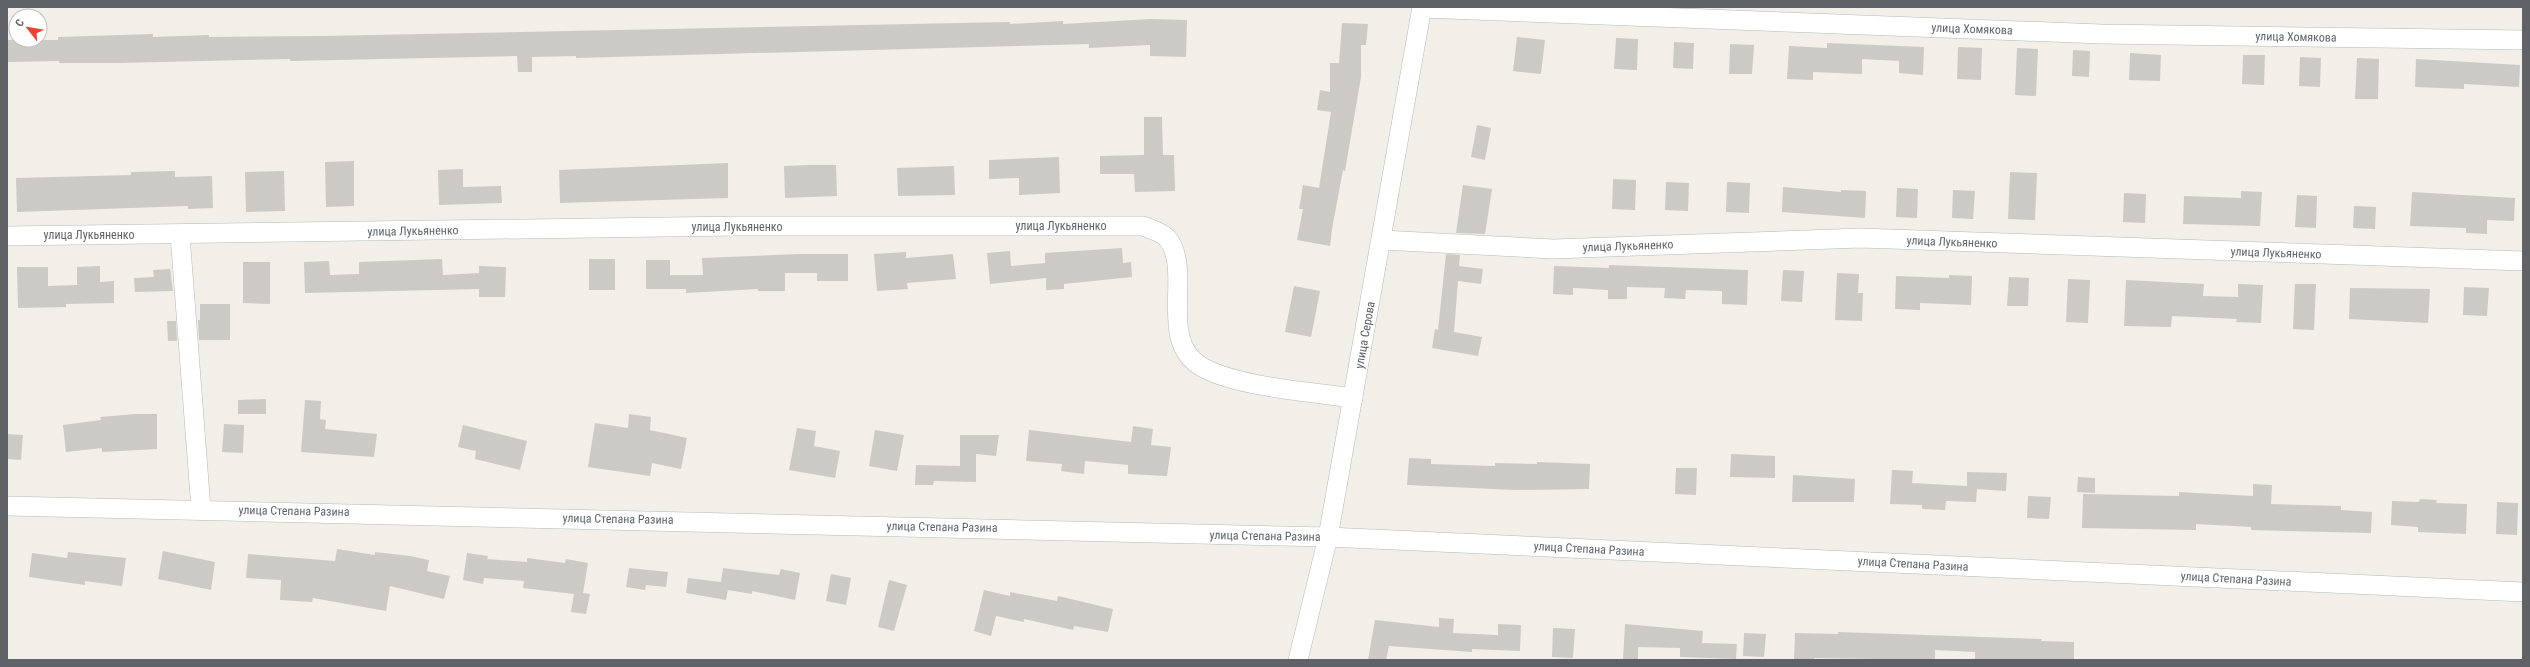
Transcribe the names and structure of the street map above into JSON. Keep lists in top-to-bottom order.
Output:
{
  "streets": {
    "street": [
      "улица Хомякова",
      "улица Лукьяненко",
      "улица Серова",
      "улица Степана Разина"
    ]
  },
  "crossings": [
    ["улица Хомякова", "улица Серова"],
    ["улица Лукьяненко", "улица Серова"],
    ["улица Серова", "улица Степана Разина"]
  ],
  "north": "top left"
}
